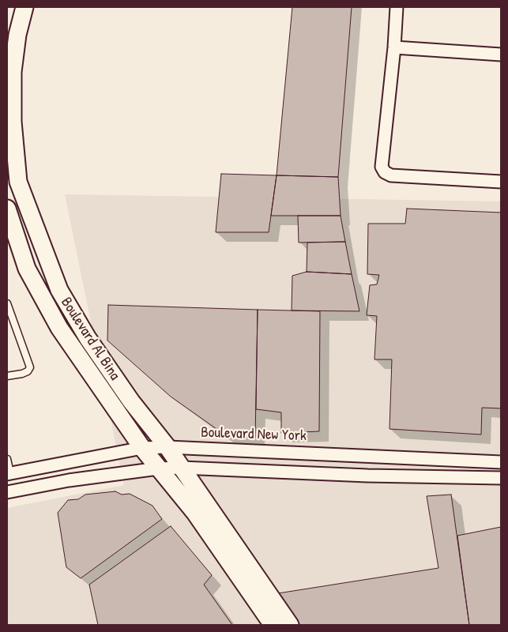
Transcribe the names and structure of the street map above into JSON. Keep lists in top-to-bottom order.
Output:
{
  "streets": {
    "main road": ["Boulevard Al Bina"],
    "street": ["Boulevard New York"]
  },
  "crossings": [
    ["Boulevard Al Bina", "Boulevard New York"]
  ]
}
